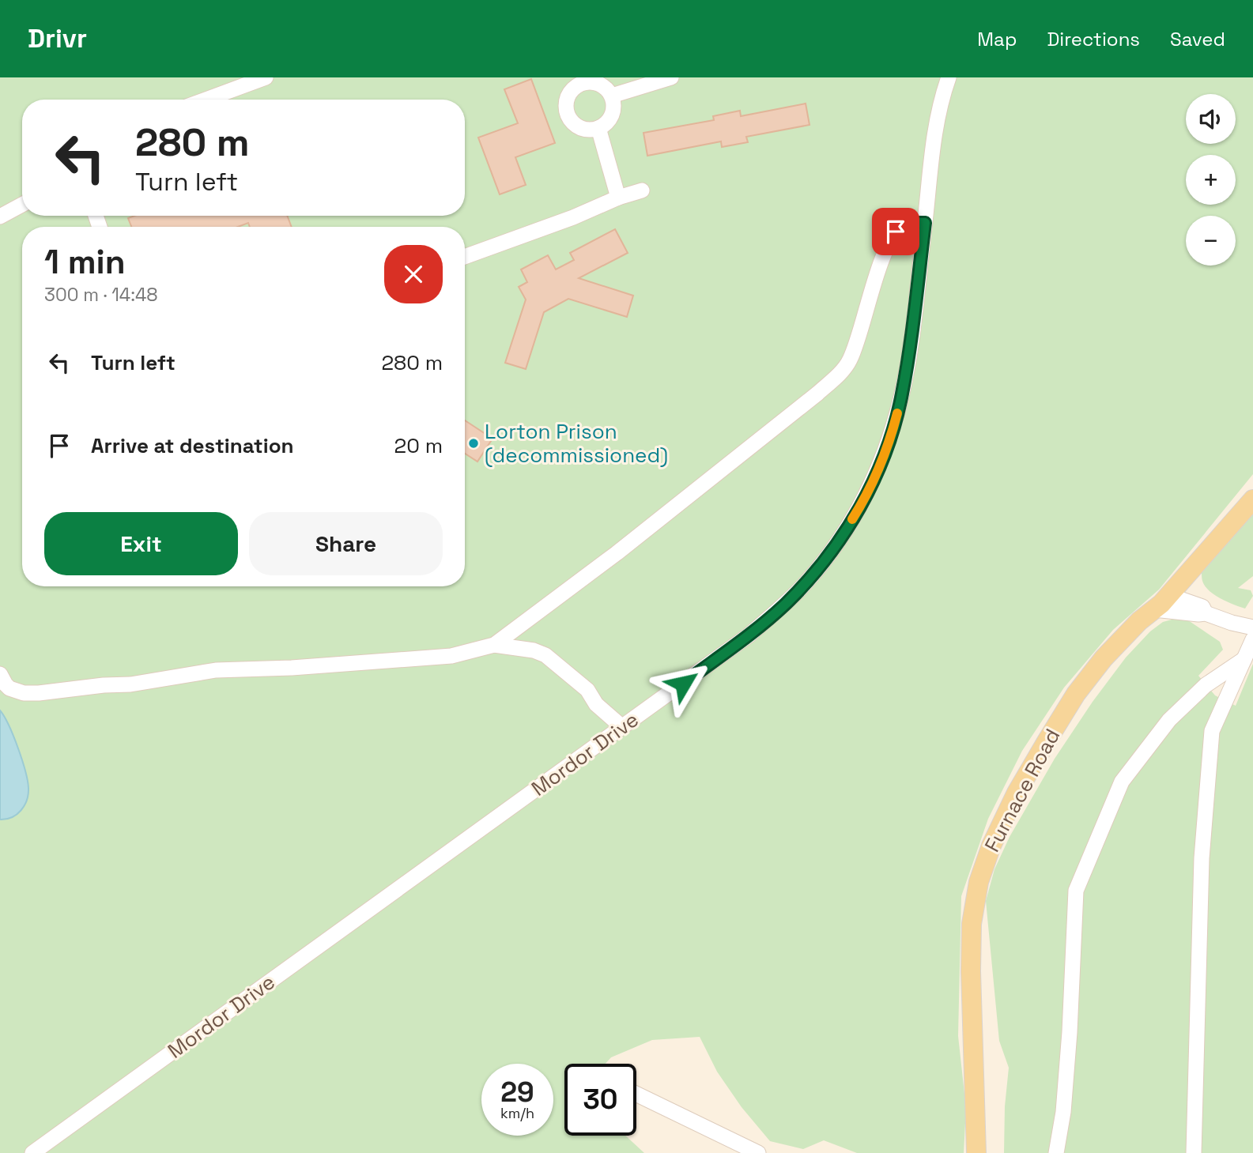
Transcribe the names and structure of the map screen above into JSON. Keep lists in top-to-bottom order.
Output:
{
  "streets": {
    "main road": ["Furnace Road"],
    "street": ["Mordor Drive"]
  },
  "places": ["Lorton Prison (decommissioned)"],
  "page": {
    "header": "Drivr",
    "nav": ["Map", "Directions", "Saved"],
    "map_buttons": ["+", "−"],
    "turn": ["280 m", "Turn left"],
    "heading": ["1 min", "300 m · 14:48"],
    "list": [
      {
        "name": "Turn left",
        "value": "280 m"
      },
      {
        "name": "Arrive at destination",
        "value": "20 m"
      }
    ],
    "buttons": ["Exit", "Share"],
    "speed": "29 km/h",
    "limit": "30"
  }
}
